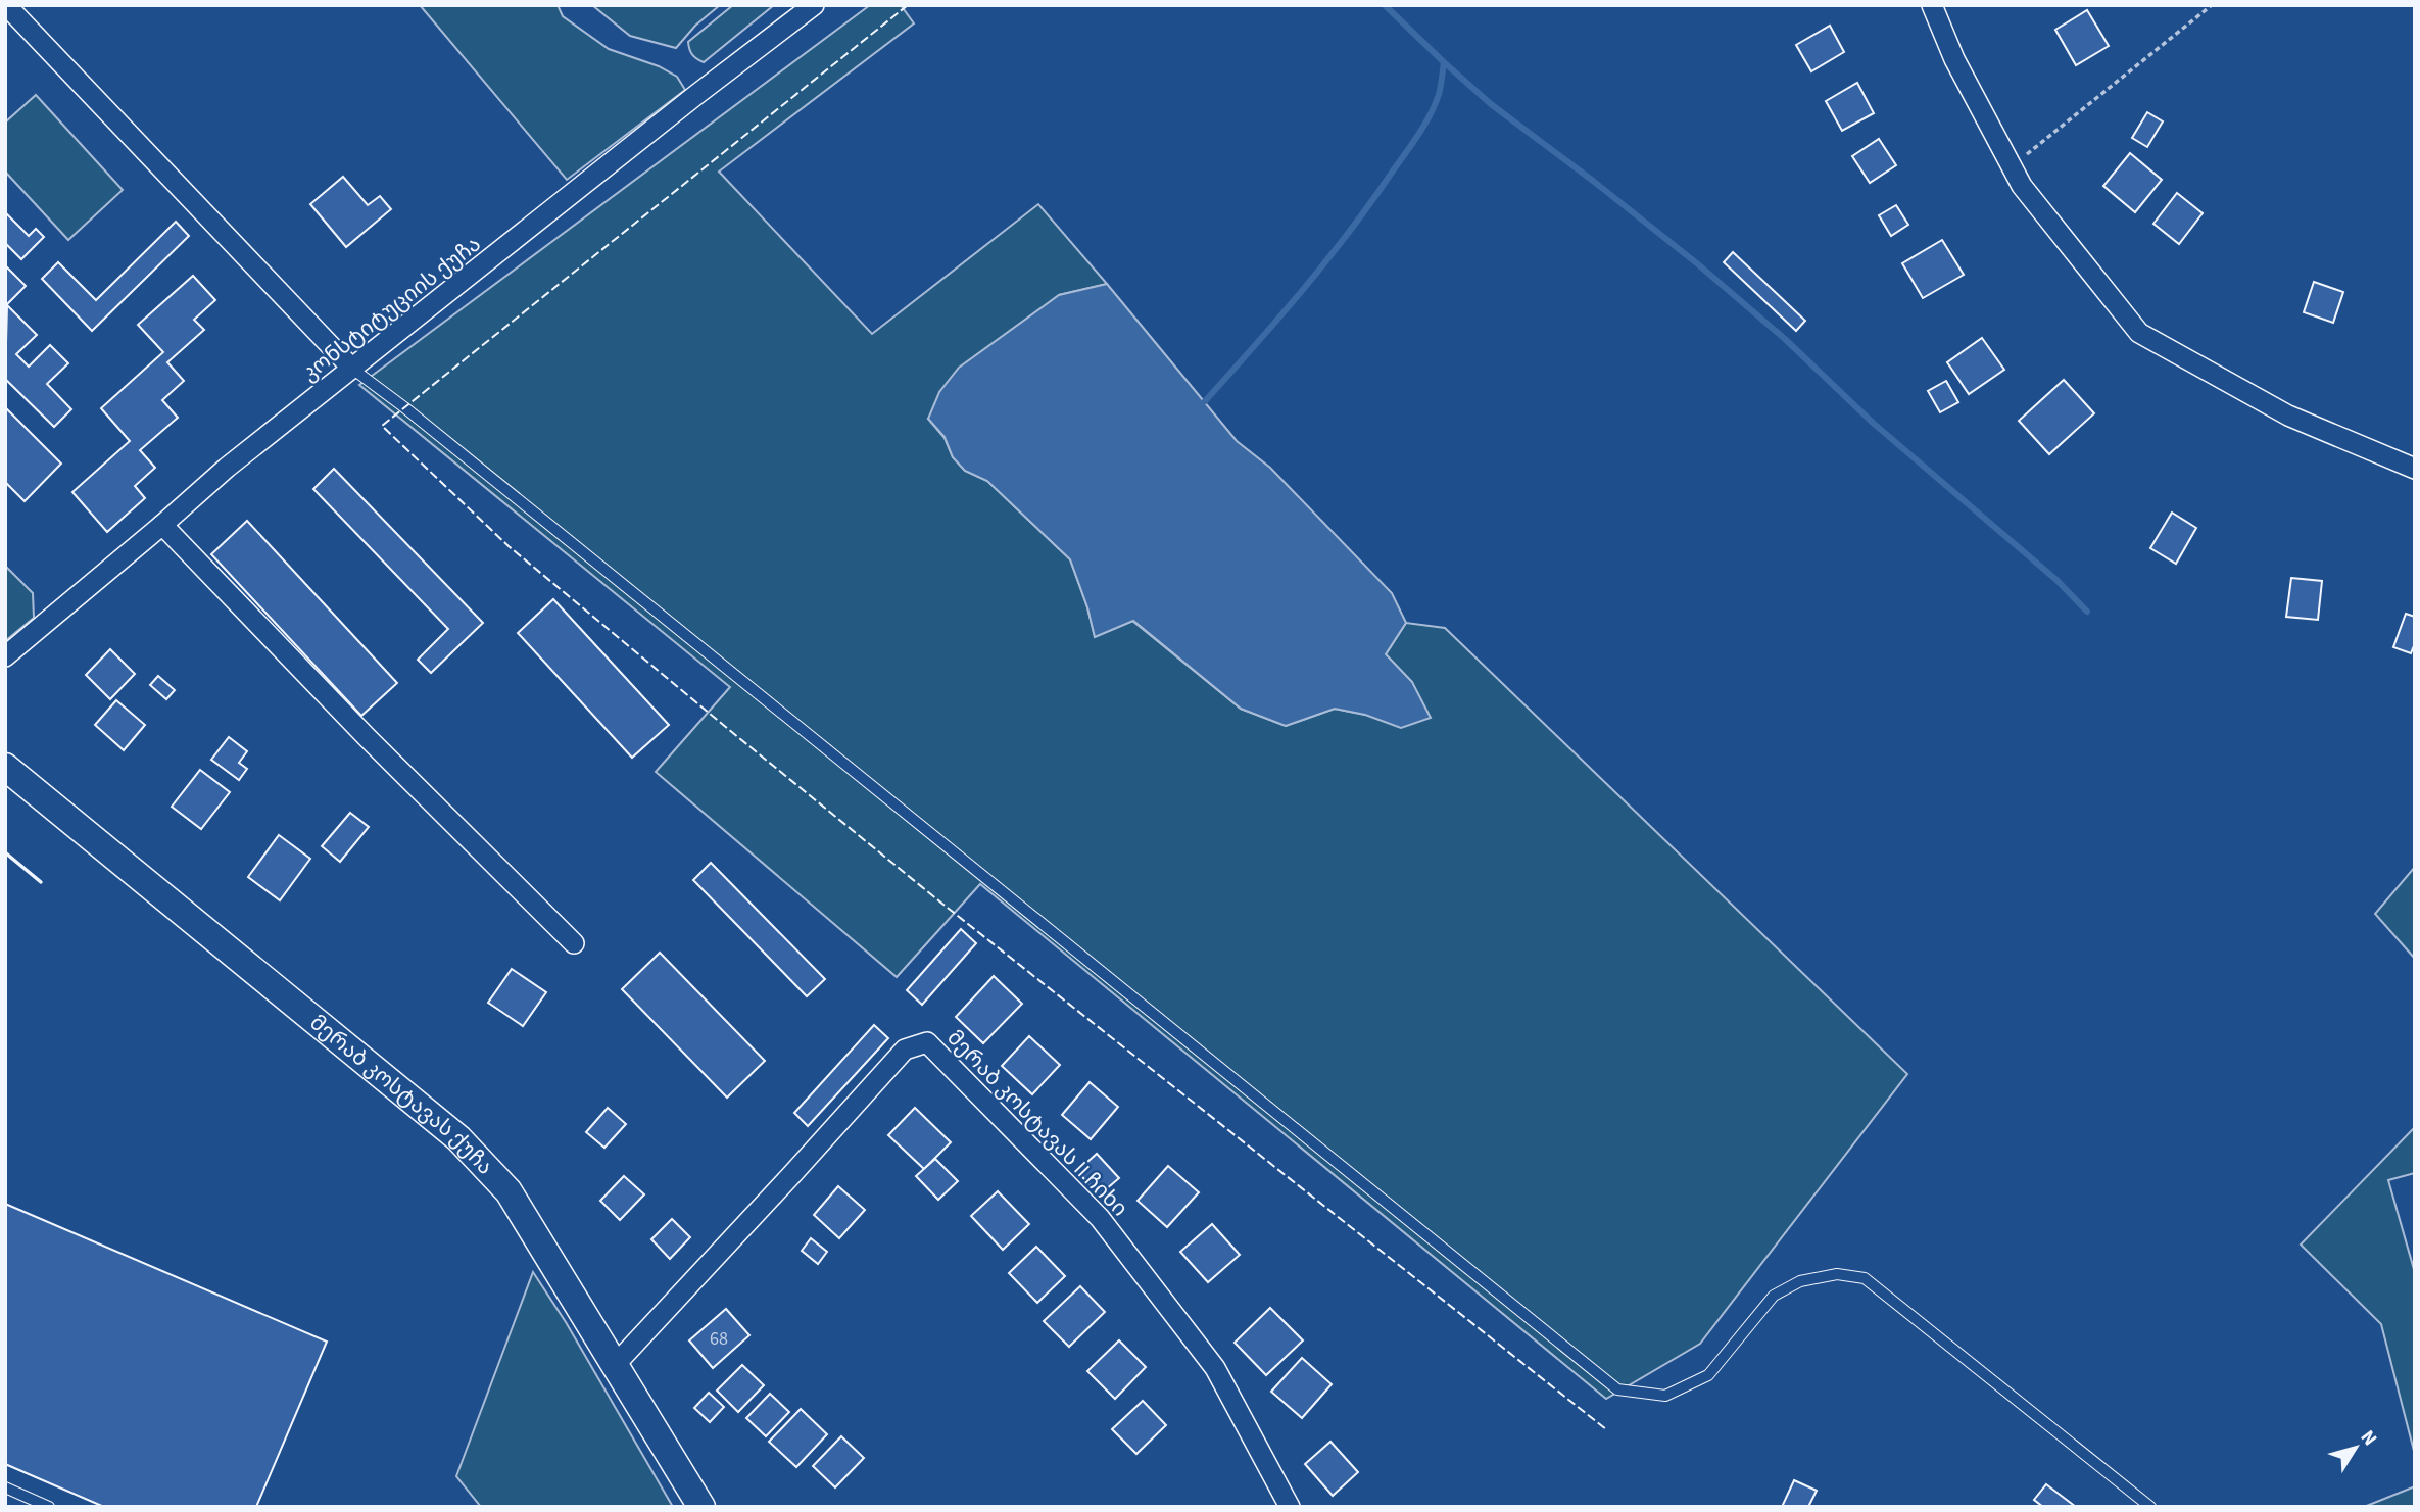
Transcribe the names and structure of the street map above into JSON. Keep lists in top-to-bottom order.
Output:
{
  "streets": {
    "main road": ["მერაბ კოსტავას ქუჩა"],
    "street": ["კონსტიტუციის ქუჩა", "მერაბ კოსტავას II ჩიხი"]
  },
  "crossings": [
    ["მერაბ კოსტავას ქუჩა", "მერაბ კოსტავას II ჩიხი"]
  ],
  "house_numbers": ["68"],
  "north": "top right"
}
